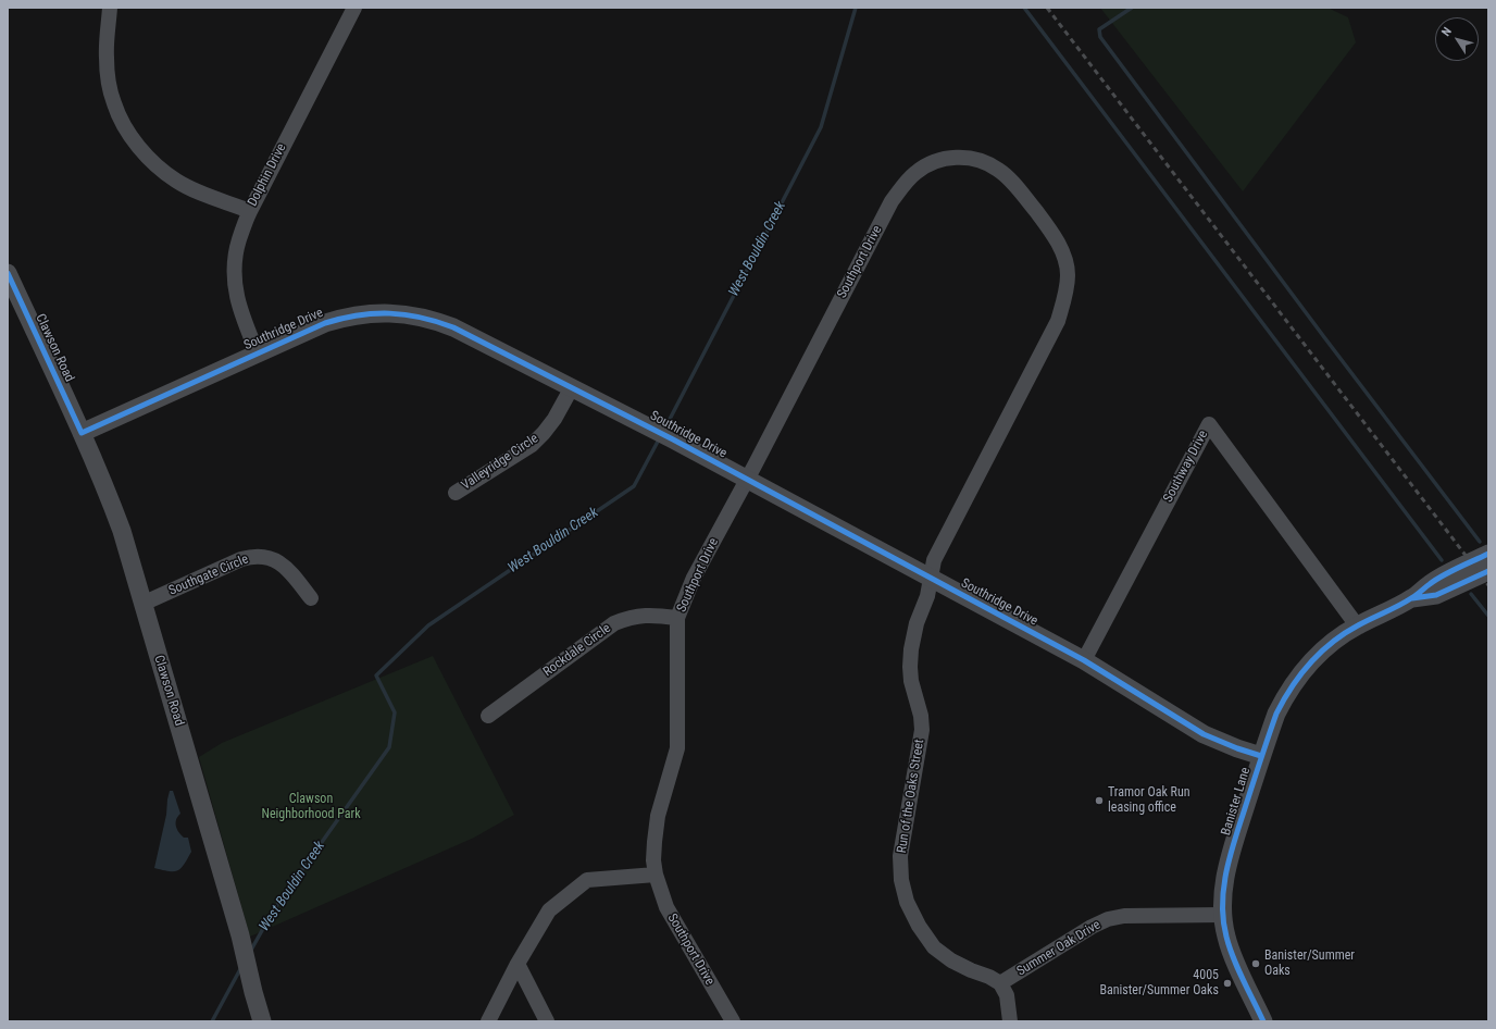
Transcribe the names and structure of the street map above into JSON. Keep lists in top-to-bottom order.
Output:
{
  "streets": {
    "street": [
      "Dolphin Drive",
      "Southport Drive",
      "Southridge Drive",
      "Clawson Road",
      "Valleyridge Circle",
      "Southway Drive",
      "Southgate Circle",
      "Rockdale Circle",
      "Run of the Oaks Street",
      "Banister Lane",
      "Summer Oak Drive"
    ]
  },
  "crossings": [
    ["Dolphin Drive", "Southridge Drive"],
    ["Southport Drive", "Southridge Drive"],
    ["Southport Drive", "Rockdale Circle"],
    ["Southport Drive", "Run of the Oaks Street"],
    ["Southridge Drive", "Clawson Road"],
    ["Southridge Drive", "Valleyridge Circle"],
    ["Southridge Drive", "Southway Drive"],
    ["Southridge Drive", "Run of the Oaks Street"],
    ["Southridge Drive", "Banister Lane"],
    ["Clawson Road", "Southgate Circle"],
    ["Southway Drive", "Banister Lane"],
    ["Run of the Oaks Street", "Summer Oak Drive"],
    ["Banister Lane", "Summer Oak Drive"]
  ],
  "water": ["West Bouldin Creek"],
  "parks": ["Clawson Neighborhood Park"],
  "places": ["Tramor Oak Run leasing office", "Banister/Summer Oaks", "4005 Banister/Summer Oaks"],
  "north": "top left"
}
